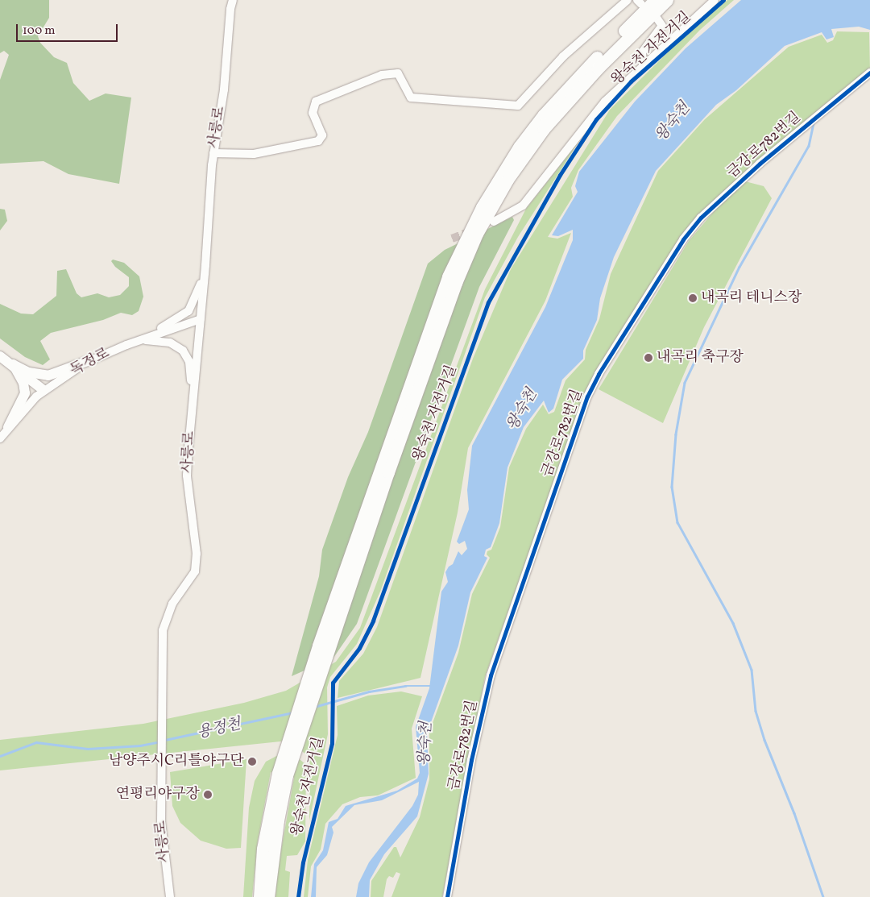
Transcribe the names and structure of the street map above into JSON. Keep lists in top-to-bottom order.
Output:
{
  "streets": {
    "street": ["사릉로", "금강로782번길", "독정로"],
    "cycle path": ["왕숙천 자전거길"]
  },
  "crossings": [
    ["사릉로", "독정로"]
  ],
  "water": ["왕숙천", "용정천"],
  "places": [
    "내곡리 테니스장",
    "내곡리 축구장",
    "남양주시C리틀야구단",
    "연평리야구장"
  ],
  "scale_bar": "100 m"
}
